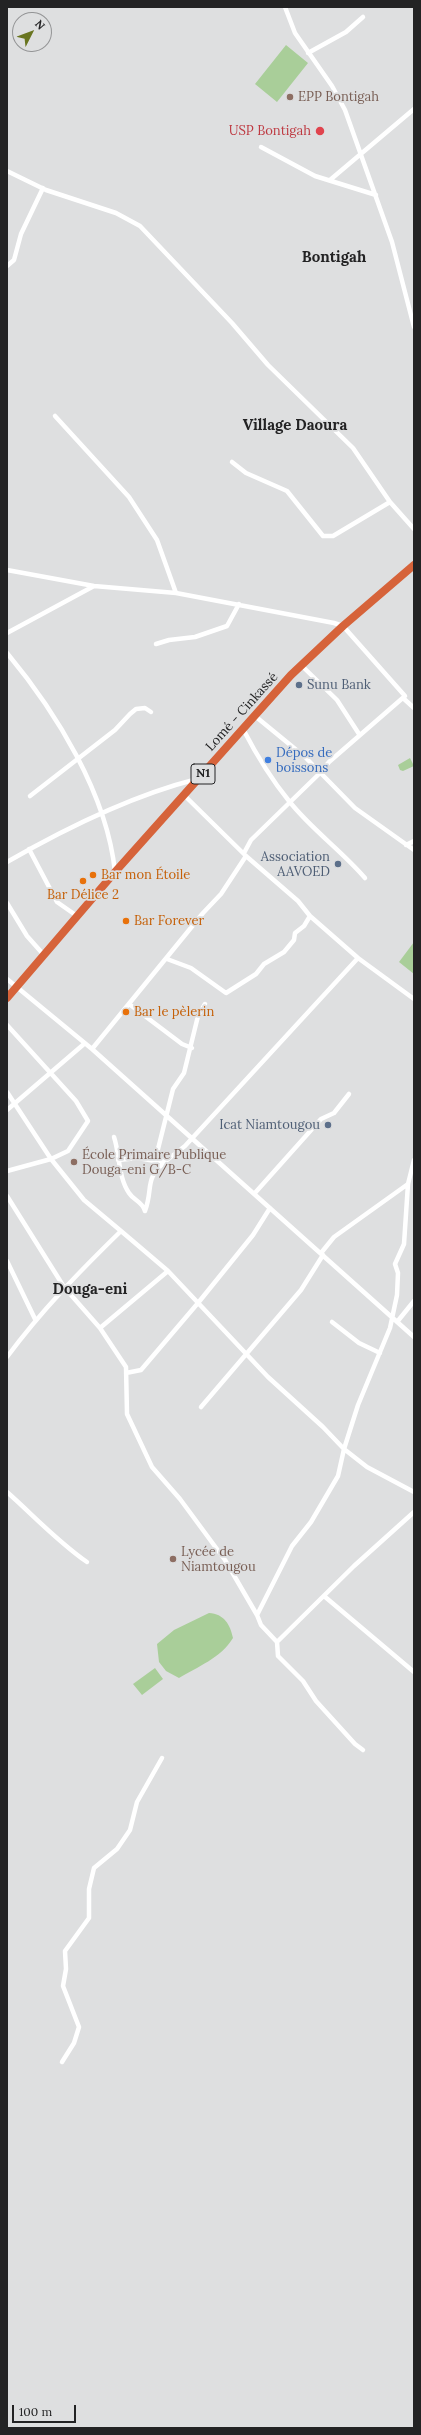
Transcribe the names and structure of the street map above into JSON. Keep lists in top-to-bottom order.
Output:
{
  "streets": {
    "highway": ["Lomé - Cinkassé", "N1"]
  },
  "districts": ["Bontigah", "Village Daoura", "Douga-eni"],
  "places": [
    "EPP Bontigah",
    "USP Bontigah",
    "Sunu Bank",
    "Dépos de boissons",
    "Association AAVOED",
    "Bar mon Étoile",
    "Bar Délice 2",
    "Bar Forever",
    "Bar le pèlerin",
    "Icat Niamtougou",
    "École Primaire Publique Douga-eni G/B-C",
    "Lycée de Niamtougou"
  ],
  "scale_bar": "100 m",
  "north": "top right"
}
